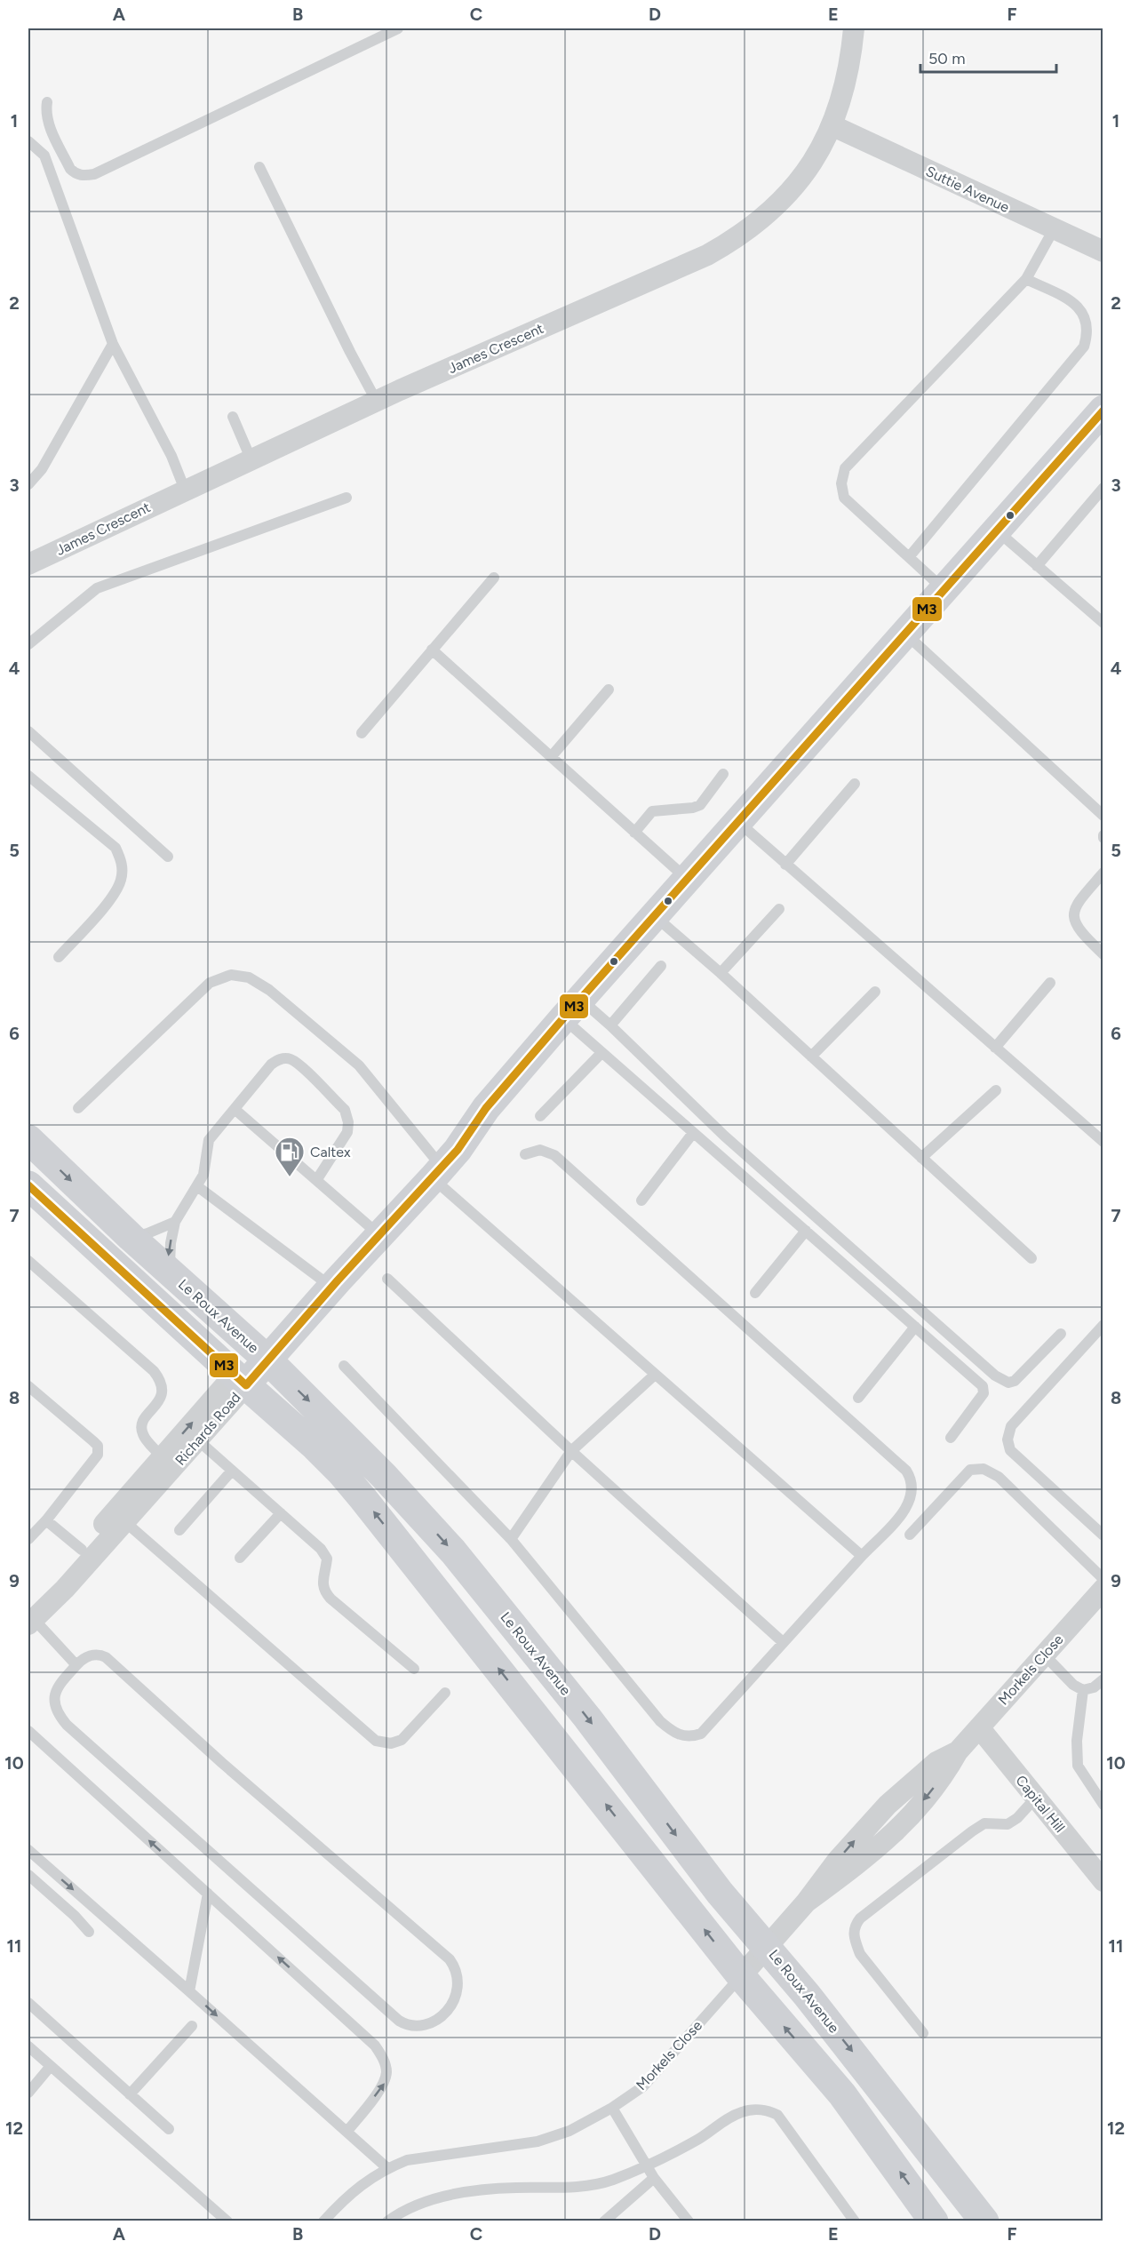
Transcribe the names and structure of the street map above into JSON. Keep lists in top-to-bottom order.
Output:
{
  "streets": {
    "main road": ["Le Roux Avenue", "Richards Road"],
    "street": [
      "Suttie Avenue",
      "James Crescent",
      "Morkels Close",
      "Capital Hill"
    ]
  },
  "crossings": [
    ["Suttie Avenue", "James Crescent"],
    ["Le Roux Avenue", "Richards Road"],
    ["Le Roux Avenue", "Morkels Close"],
    ["Morkels Close", "Capital Hill"]
  ],
  "places": {
    "fuel station": ["Caltex"]
  },
  "lines": ["transit line M3"],
  "scale_bar": "50 m",
  "grid": {
    "columns": [
      "A",
      "B",
      "C",
      "D",
      "E",
      "F"
    ],
    "rows": [
      "1",
      "2",
      "3",
      "4",
      "5",
      "6",
      "7",
      "8",
      "9",
      "10",
      "11",
      "12"
    ]
  }
}
